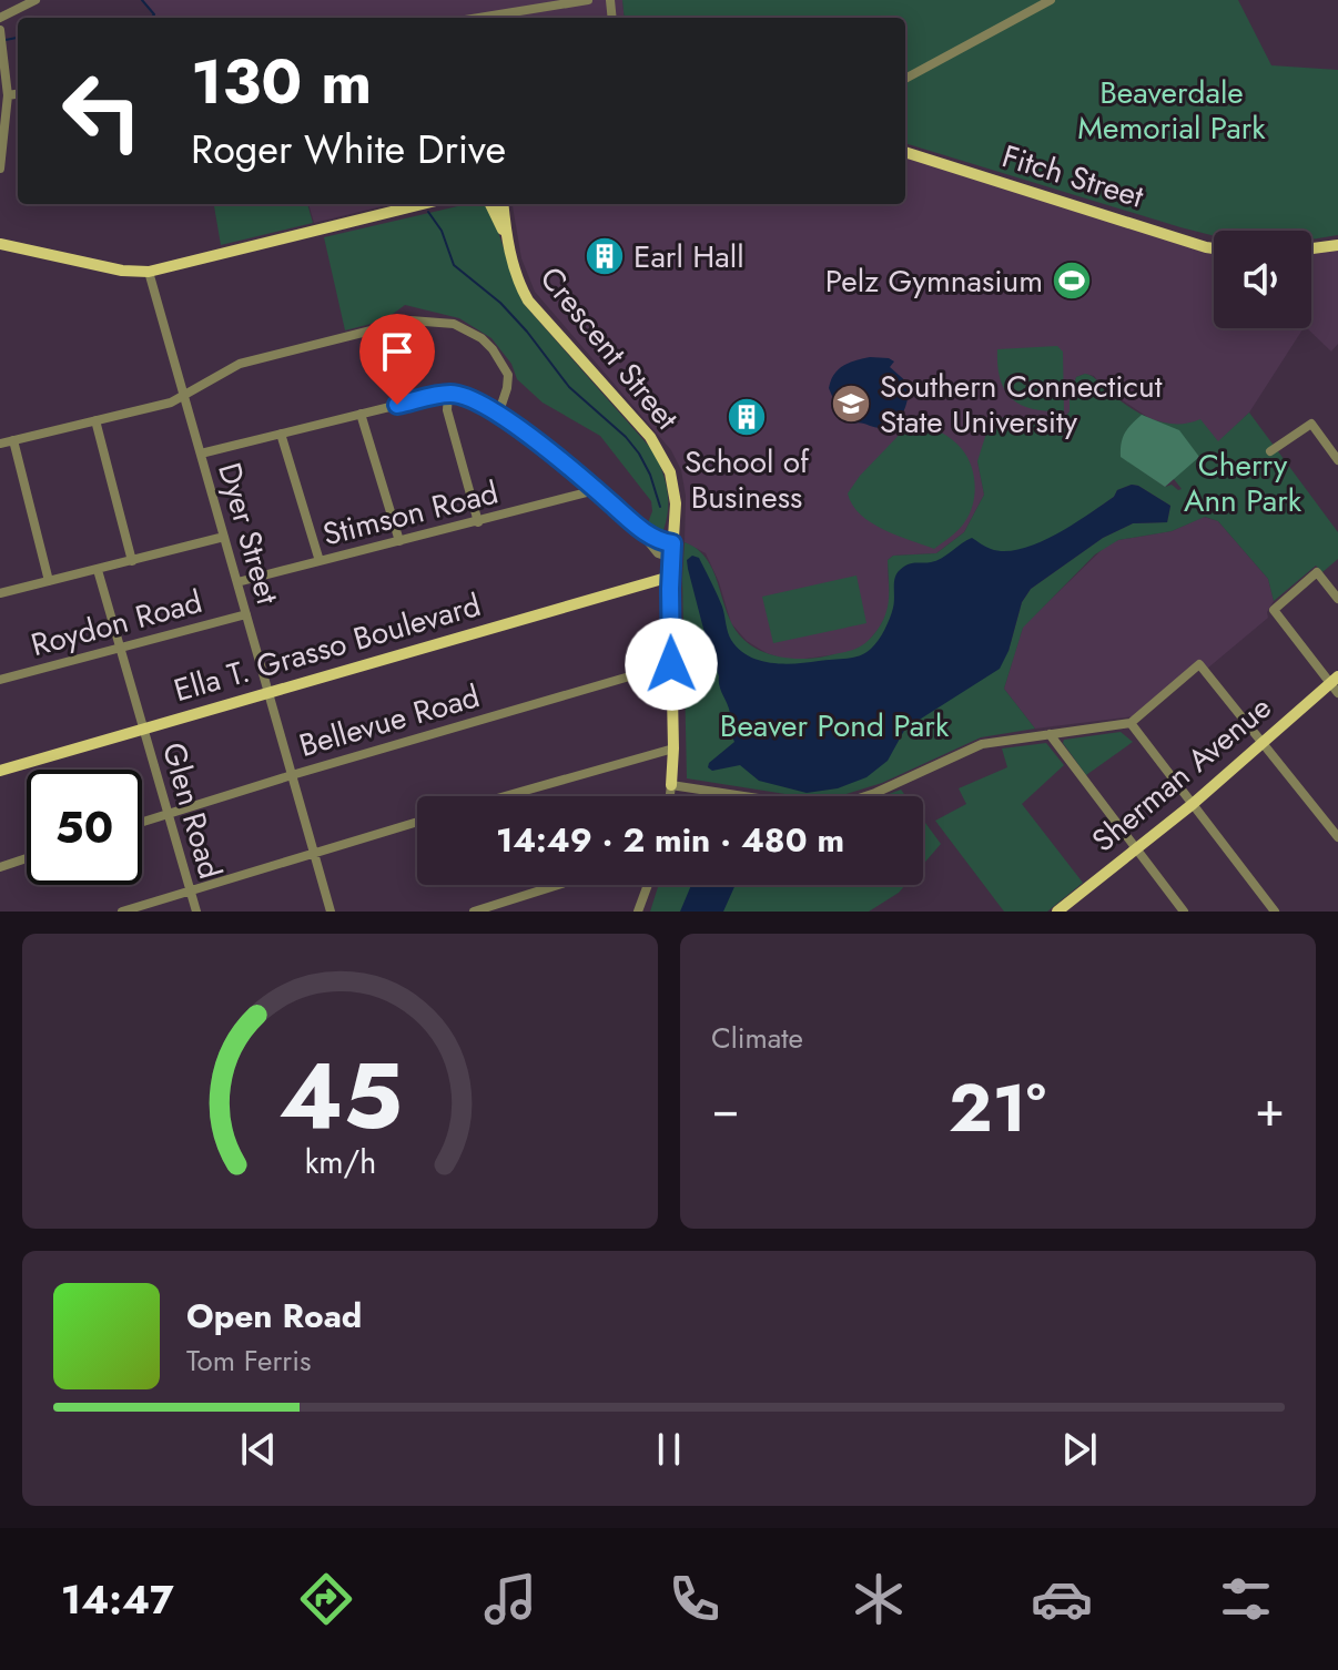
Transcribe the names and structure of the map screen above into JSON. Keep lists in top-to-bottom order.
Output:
{
  "streets": {
    "main road": [
      "Fitch Street",
      "Crescent Street",
      "Ella T. Grasso Boulevard",
      "Sherman Avenue"
    ],
    "street": [
      "Stimson Road",
      "Dyer Street",
      "Roydon Road",
      "Bellevue Road",
      "Glen Road"
    ]
  },
  "crossings": [
    ["Crescent Street", "Ella T. Grasso Boulevard"],
    ["Crescent Street", "Bellevue Road"],
    ["Stimson Road", "Dyer Street"],
    ["Dyer Street", "Roydon Road"],
    ["Dyer Street", "Ella T. Grasso Boulevard"],
    ["Dyer Street", "Bellevue Road"],
    ["Roydon Road", "Glen Road"],
    ["Ella T. Grasso Boulevard", "Glen Road"],
    ["Bellevue Road", "Glen Road"]
  ],
  "parks": ["Beaverdale Memorial Park", "Cherry Ann Park", "Beaver Pond Park"],
  "places": {
    "building": ["Earl Hall", "School of Business"],
    "sports": ["Pelz Gymnasium"],
    "school or university": ["Southern Connecticut State University"]
  },
  "page": {
    "turn": ["130 m", "Roger White Drive"],
    "limit": "50",
    "trip": "14:49 · 2 min · 480 m",
    "tile": "Climate",
    "heat": ["−", "21°", "+"],
    "song": ["Open Road", "Tom Ferris"],
    "tabs": "14:47",
    "gauge": ["45", "km/h"]
  }
}
